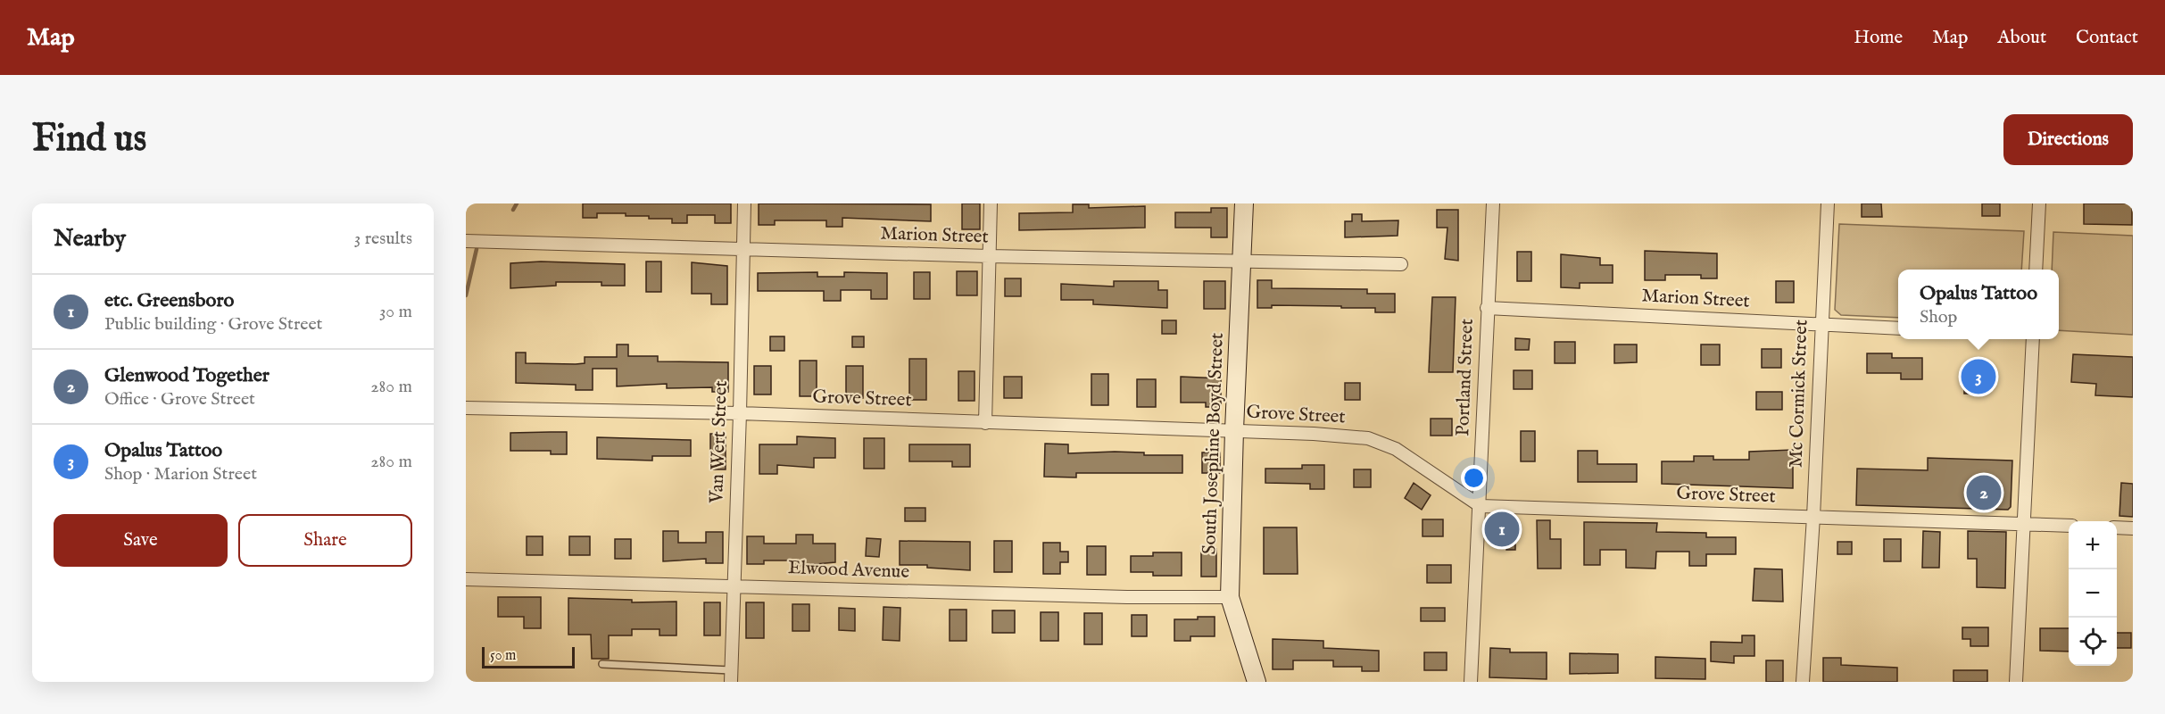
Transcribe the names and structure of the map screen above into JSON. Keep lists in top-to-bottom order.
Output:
{
  "streets": {
    "main road": ["South Josephine Boyd Street"],
    "street": [
      "Marion Street",
      "Portland Street",
      "Mc Cormick Street",
      "Grove Street",
      "Van Wert Street",
      "Elwood Avenue"
    ]
  },
  "crossings": [
    ["Marion Street", "Portland Street"],
    ["Marion Street", "Mc Cormick Street"],
    ["Marion Street", "Van Wert Street"],
    ["Marion Street", "South Josephine Boyd Street"],
    ["Portland Street", "Grove Street"],
    ["Mc Cormick Street", "Grove Street"],
    ["Grove Street", "Van Wert Street"],
    ["Grove Street", "South Josephine Boyd Street"],
    ["Van Wert Street", "Elwood Avenue"],
    ["South Josephine Boyd Street", "Elwood Avenue"]
  ],
  "scale_bar": "50 m",
  "page": {
    "header": "Map",
    "nav": [
      "Home",
      "Map",
      "About",
      "Contact"
    ],
    "buttons": [
      "Directions",
      ["Save", "Share"]
    ],
    "title": "Find us",
    "heading": ["Nearby", "3 results"],
    "popup": ["Opalus Tattoo", "Shop"],
    "list": [
      {
        "mark": "1",
        "name": "etc. Greensboro",
        "note": "Public building · Grove Street",
        "value": "30 m"
      },
      {
        "mark": "2",
        "name": "Glenwood Together",
        "note": "Office · Grove Street",
        "value": "280 m"
      },
      {
        "mark": "3",
        "name": "Opalus Tattoo",
        "note": "Shop · Marion Street",
        "value": "280 m"
      }
    ],
    "pins": ["3", "2", "1"],
    "map_buttons": ["+", "−"],
    "scale": "50 m"
  }
}
